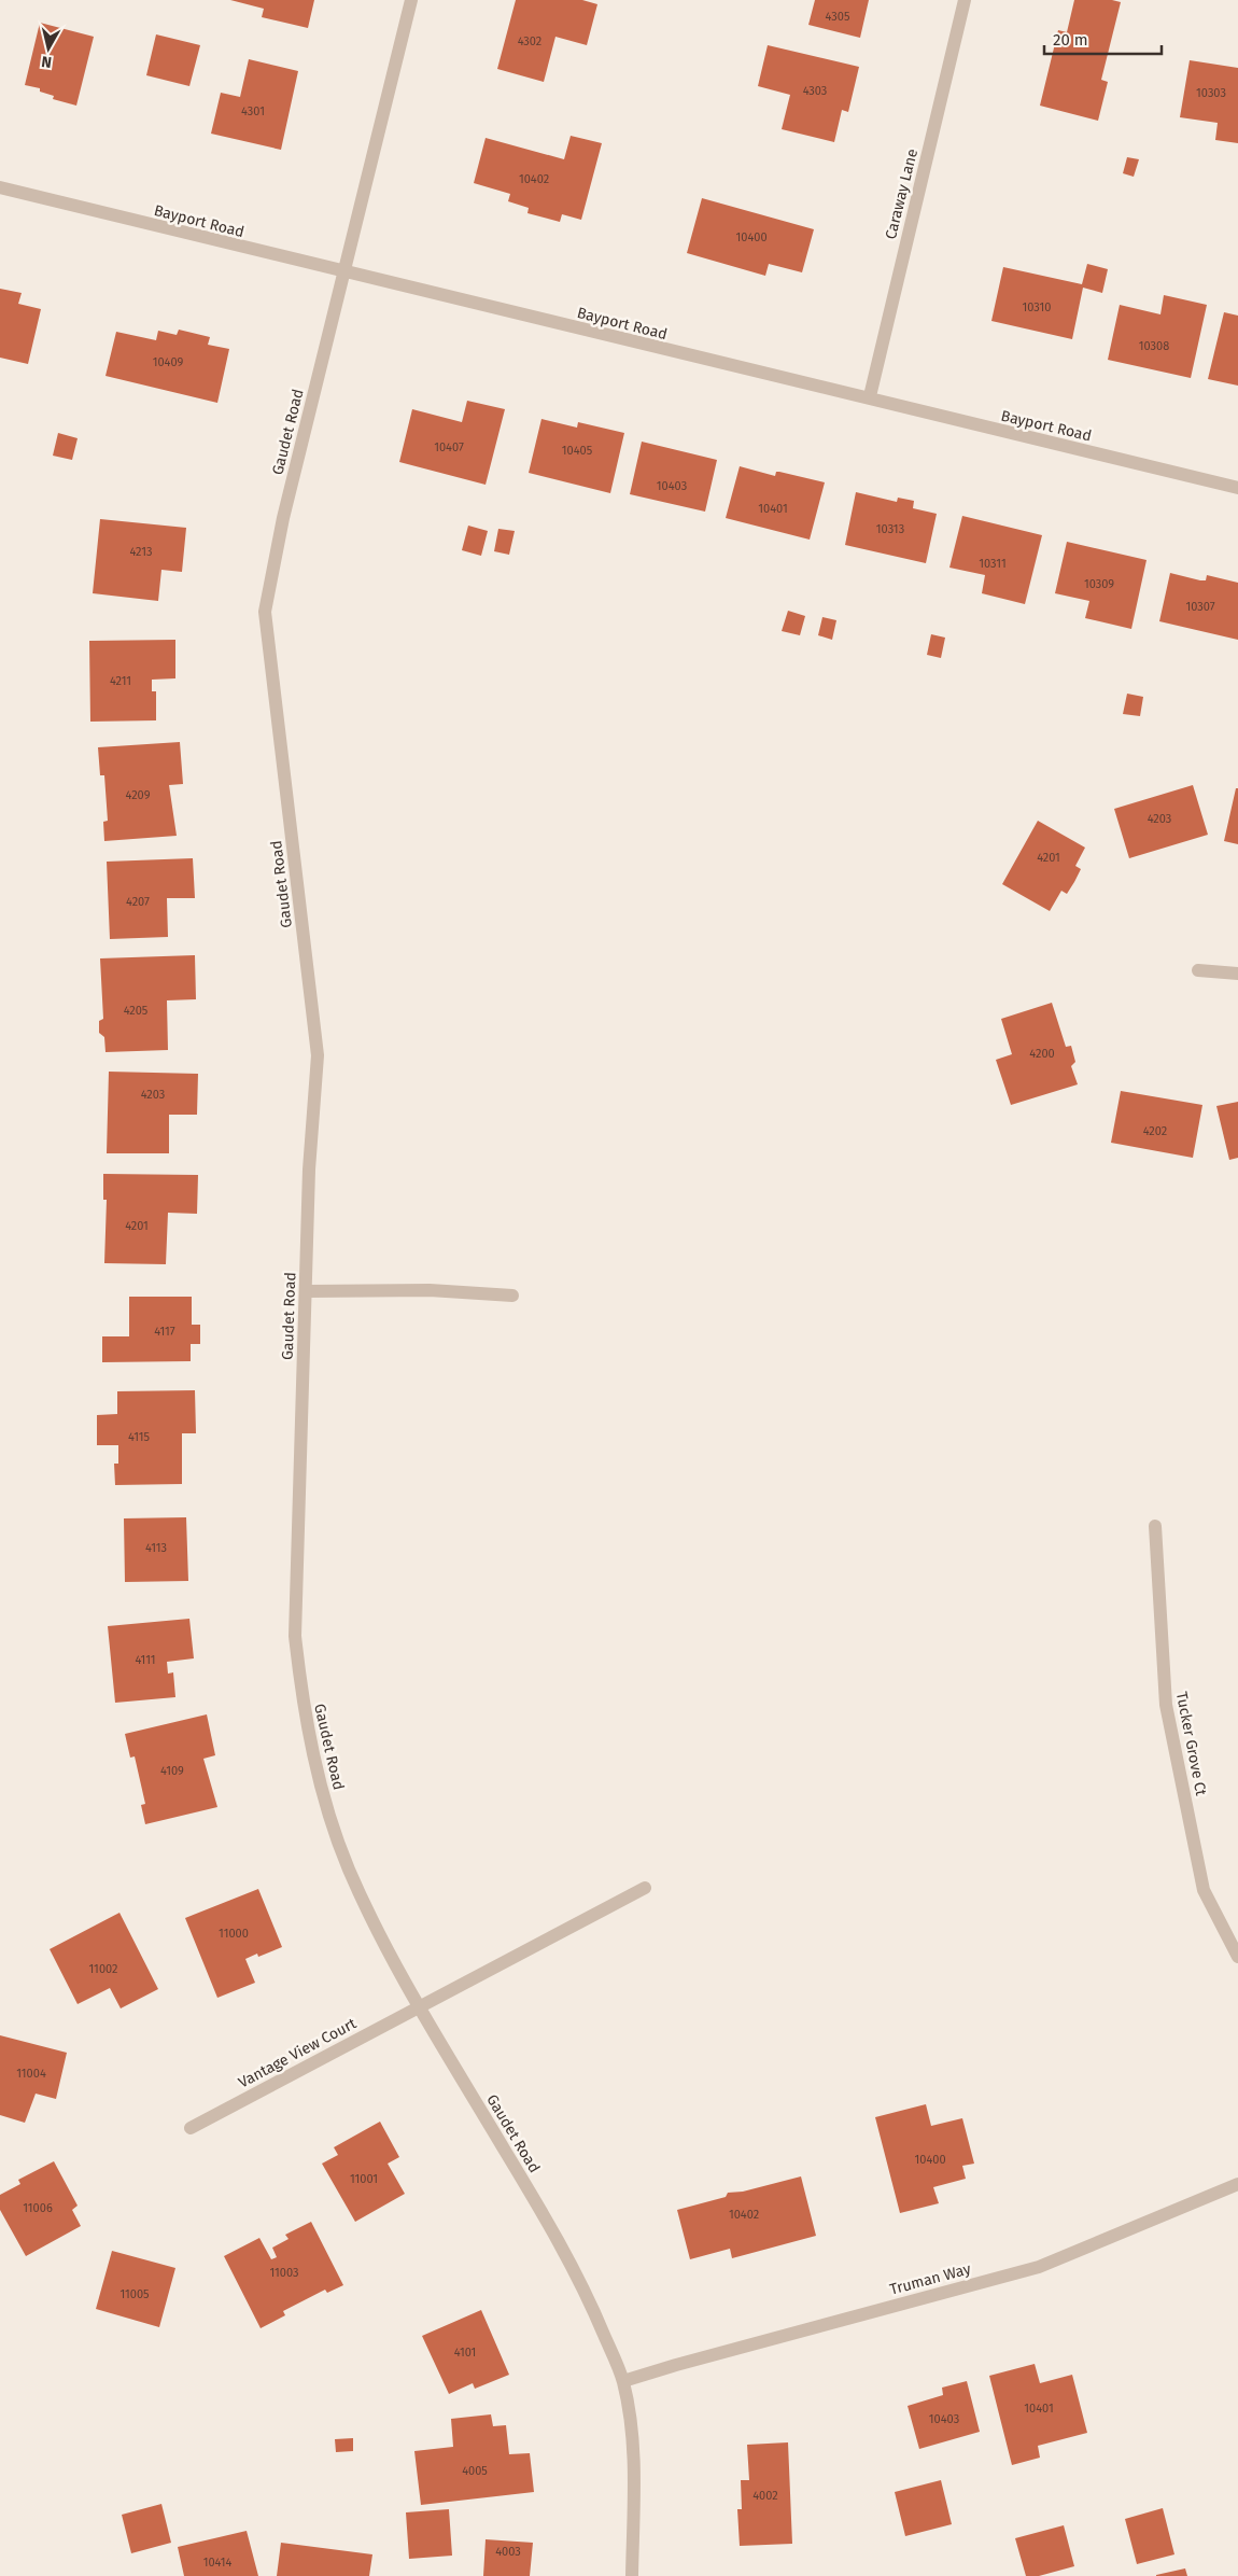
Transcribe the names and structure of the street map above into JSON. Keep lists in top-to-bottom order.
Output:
{
  "streets": {
    "street": [
      "Caraway Lane",
      "Bayport Road",
      "Gaudet Road",
      "Tucker Grove Ct",
      "Vantage View Court",
      "Truman Way"
    ]
  },
  "crossings": [
    ["Caraway Lane", "Bayport Road"],
    ["Bayport Road", "Gaudet Road"],
    ["Gaudet Road", "Vantage View Court"],
    ["Gaudet Road", "Truman Way"]
  ],
  "house_numbers": [
    "4305",
    "4302",
    "4303",
    "10303",
    "4301",
    "10402",
    "10400",
    "10310",
    "10308",
    "10409",
    "10407",
    "10405",
    "10403",
    "10401",
    "10313",
    "4213",
    "10311",
    "10309",
    "10307",
    "4211",
    "4209",
    "4203",
    "4201",
    "4207",
    "4205",
    "4200",
    "4203",
    "4202",
    "4201",
    "4117",
    "4115",
    "4113",
    "4111",
    "4109",
    "11000",
    "11002",
    "11004",
    "10400",
    "11001",
    "11006",
    "10402",
    "11003",
    "11005",
    "4101",
    "10401",
    "10403",
    "4005",
    "4002",
    "4003",
    "10414"
  ],
  "scale_bar": "20 m",
  "north": "bottom"
}
